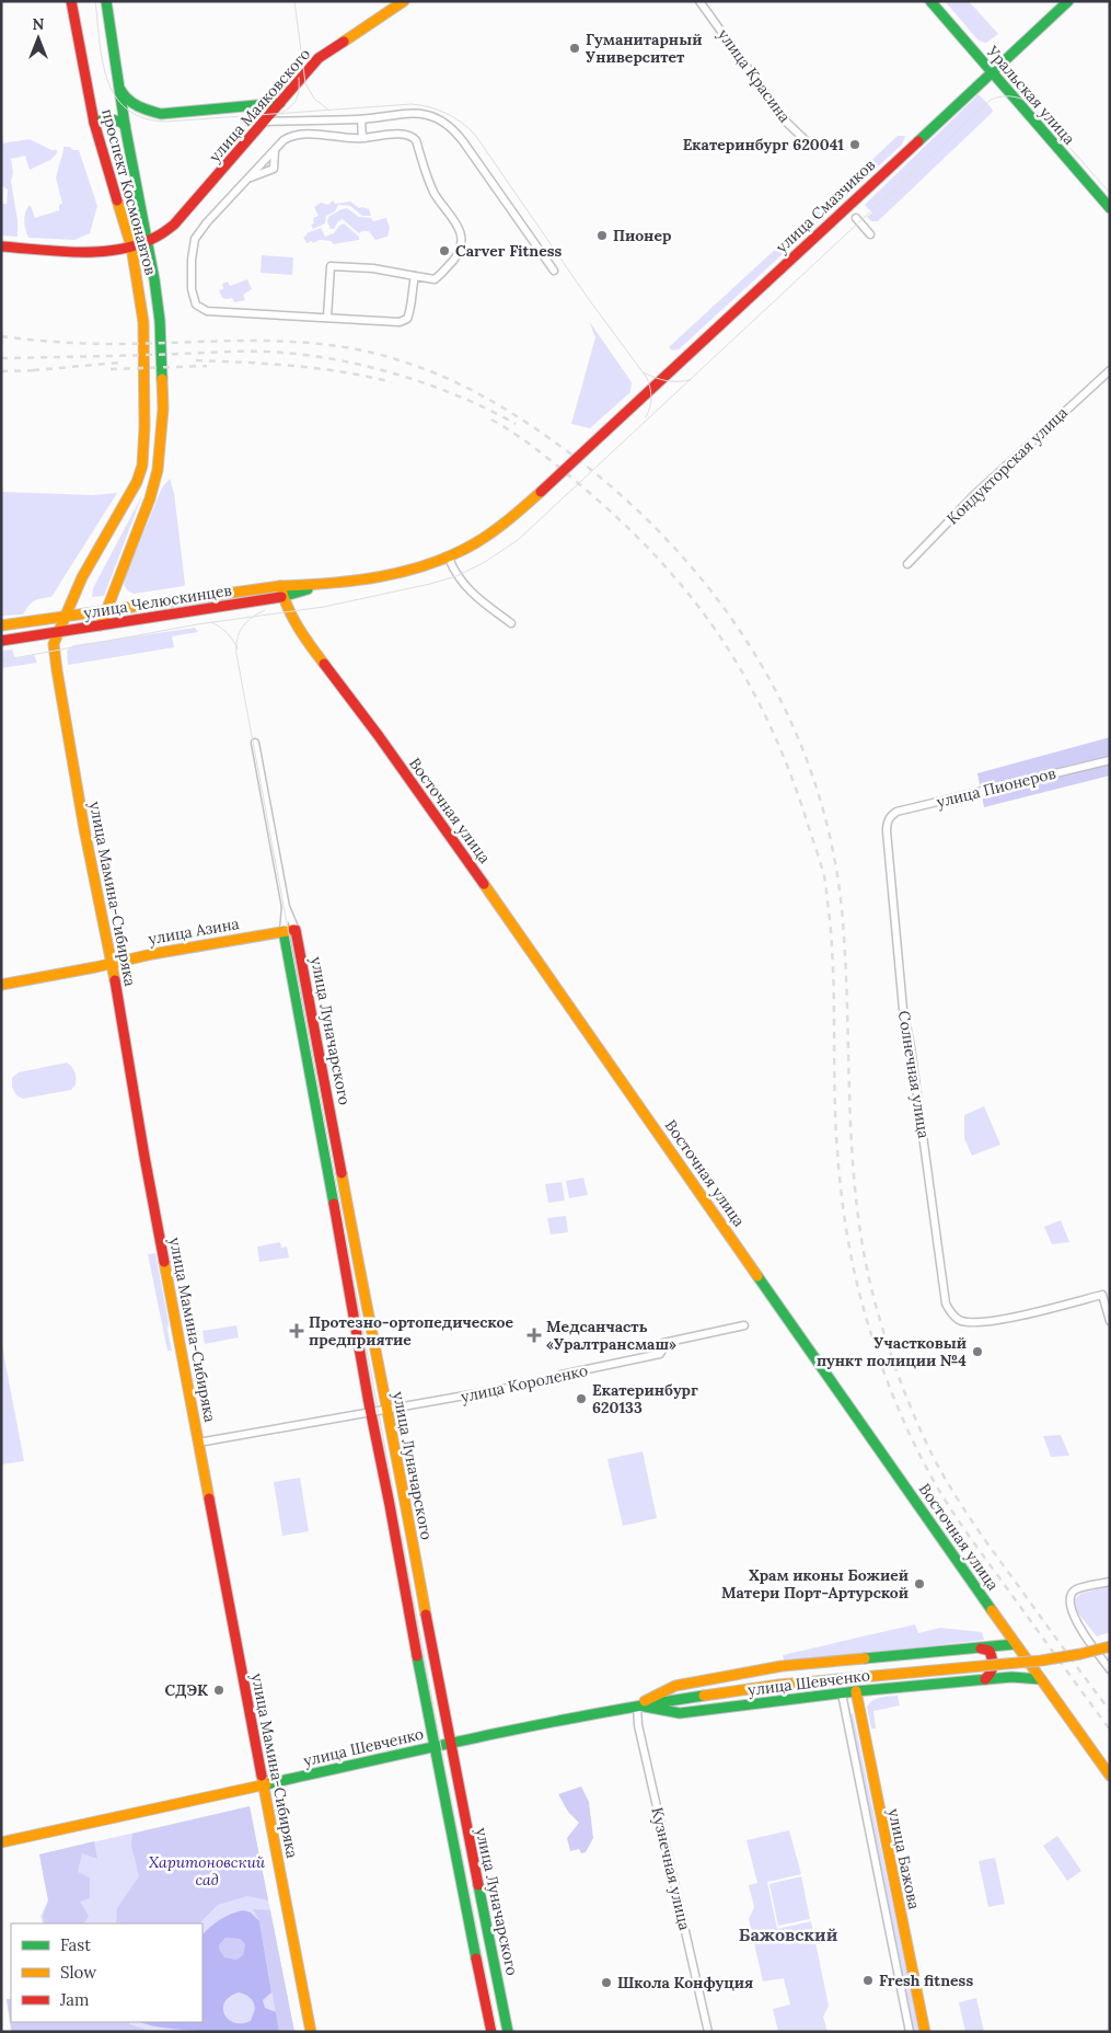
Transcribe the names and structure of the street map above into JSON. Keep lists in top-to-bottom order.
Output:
{
  "streets": {
    "main road": [
      "Уральская улица",
      "улица Маяковского",
      "проспект Космонавтов",
      "улица Смазчиков",
      "улица Челюскинцев",
      "Восточная улица",
      "улица Мамина-Сибиряка",
      "улица Азина",
      "улица Луначарского",
      "улица Шевченко",
      "улица Бажова"
    ],
    "street": [
      "улица Красина",
      "Кондукторская улица",
      "улица Пионеров",
      "Солнечная улица",
      "улица Короленко",
      "Кузнечная улица"
    ]
  },
  "crossings": [
    ["Уральская улица", "улица Смазчиков"],
    ["улица Маяковского", "проспект Космонавтов"],
    ["проспект Космонавтов", "улица Челюскинцев"],
    ["проспект Космонавтов", "улица Мамина-Сибиряка"],
    ["улица Смазчиков", "улица Челюскинцев"],
    ["улица Челюскинцев", "Восточная улица"],
    ["улица Челюскинцев", "улица Мамина-Сибиряка"],
    ["улица Пионеров", "Солнечная улица"],
    ["Восточная улица", "улица Шевченко"],
    ["улица Мамина-Сибиряка", "улица Азина"],
    ["улица Мамина-Сибиряка", "улица Короленко"],
    ["улица Мамина-Сибиряка", "улица Шевченко"],
    ["улица Азина", "улица Луначарского"],
    ["улица Луначарского", "улица Короленко"],
    ["улица Луначарского", "улица Шевченко"],
    ["улица Шевченко", "улица Бажова"],
    ["улица Шевченко", "Кузнечная улица"]
  ],
  "districts": ["Бажовский"],
  "parks": ["Харитоновский сад"],
  "places": {
    "other": [
      "Гуманитарный Университет",
      "Екатеринбург 620041",
      "Пионер",
      "Carver Fitness",
      "Участковый пункт полиции №4",
      "Екатеринбург 620133",
      "Храм иконы Божией Матери Порт-Артурской",
      "СДЭК",
      "Fresh fitness",
      "Школа Конфуция"
    ],
    "health": ["Протезно-ортопедическое предприятие", "Медсанчасть «Уралтрансмаш»"]
  },
  "legend": ["Fast", "Slow", "Jam"],
  "north": "top"
}
